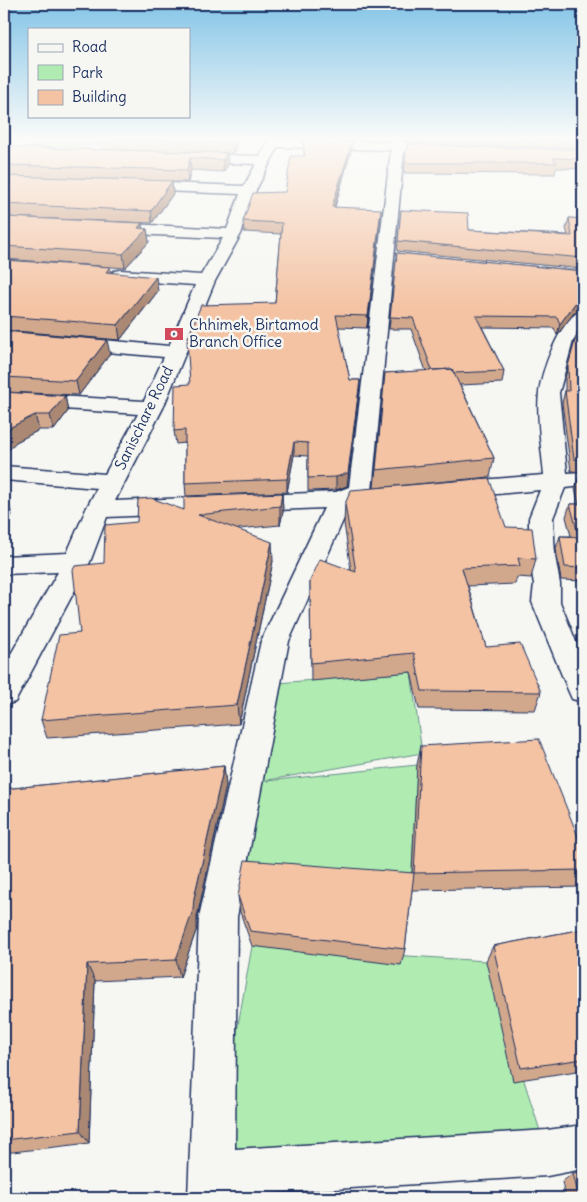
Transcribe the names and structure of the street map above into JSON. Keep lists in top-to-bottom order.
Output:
{
  "streets": {
    "street": ["Sanischare Road"]
  },
  "places": {
    "bank": ["Chhimek, Birtamod Branch Office"]
  },
  "legend": ["Road", "Park", "Building"]
}
